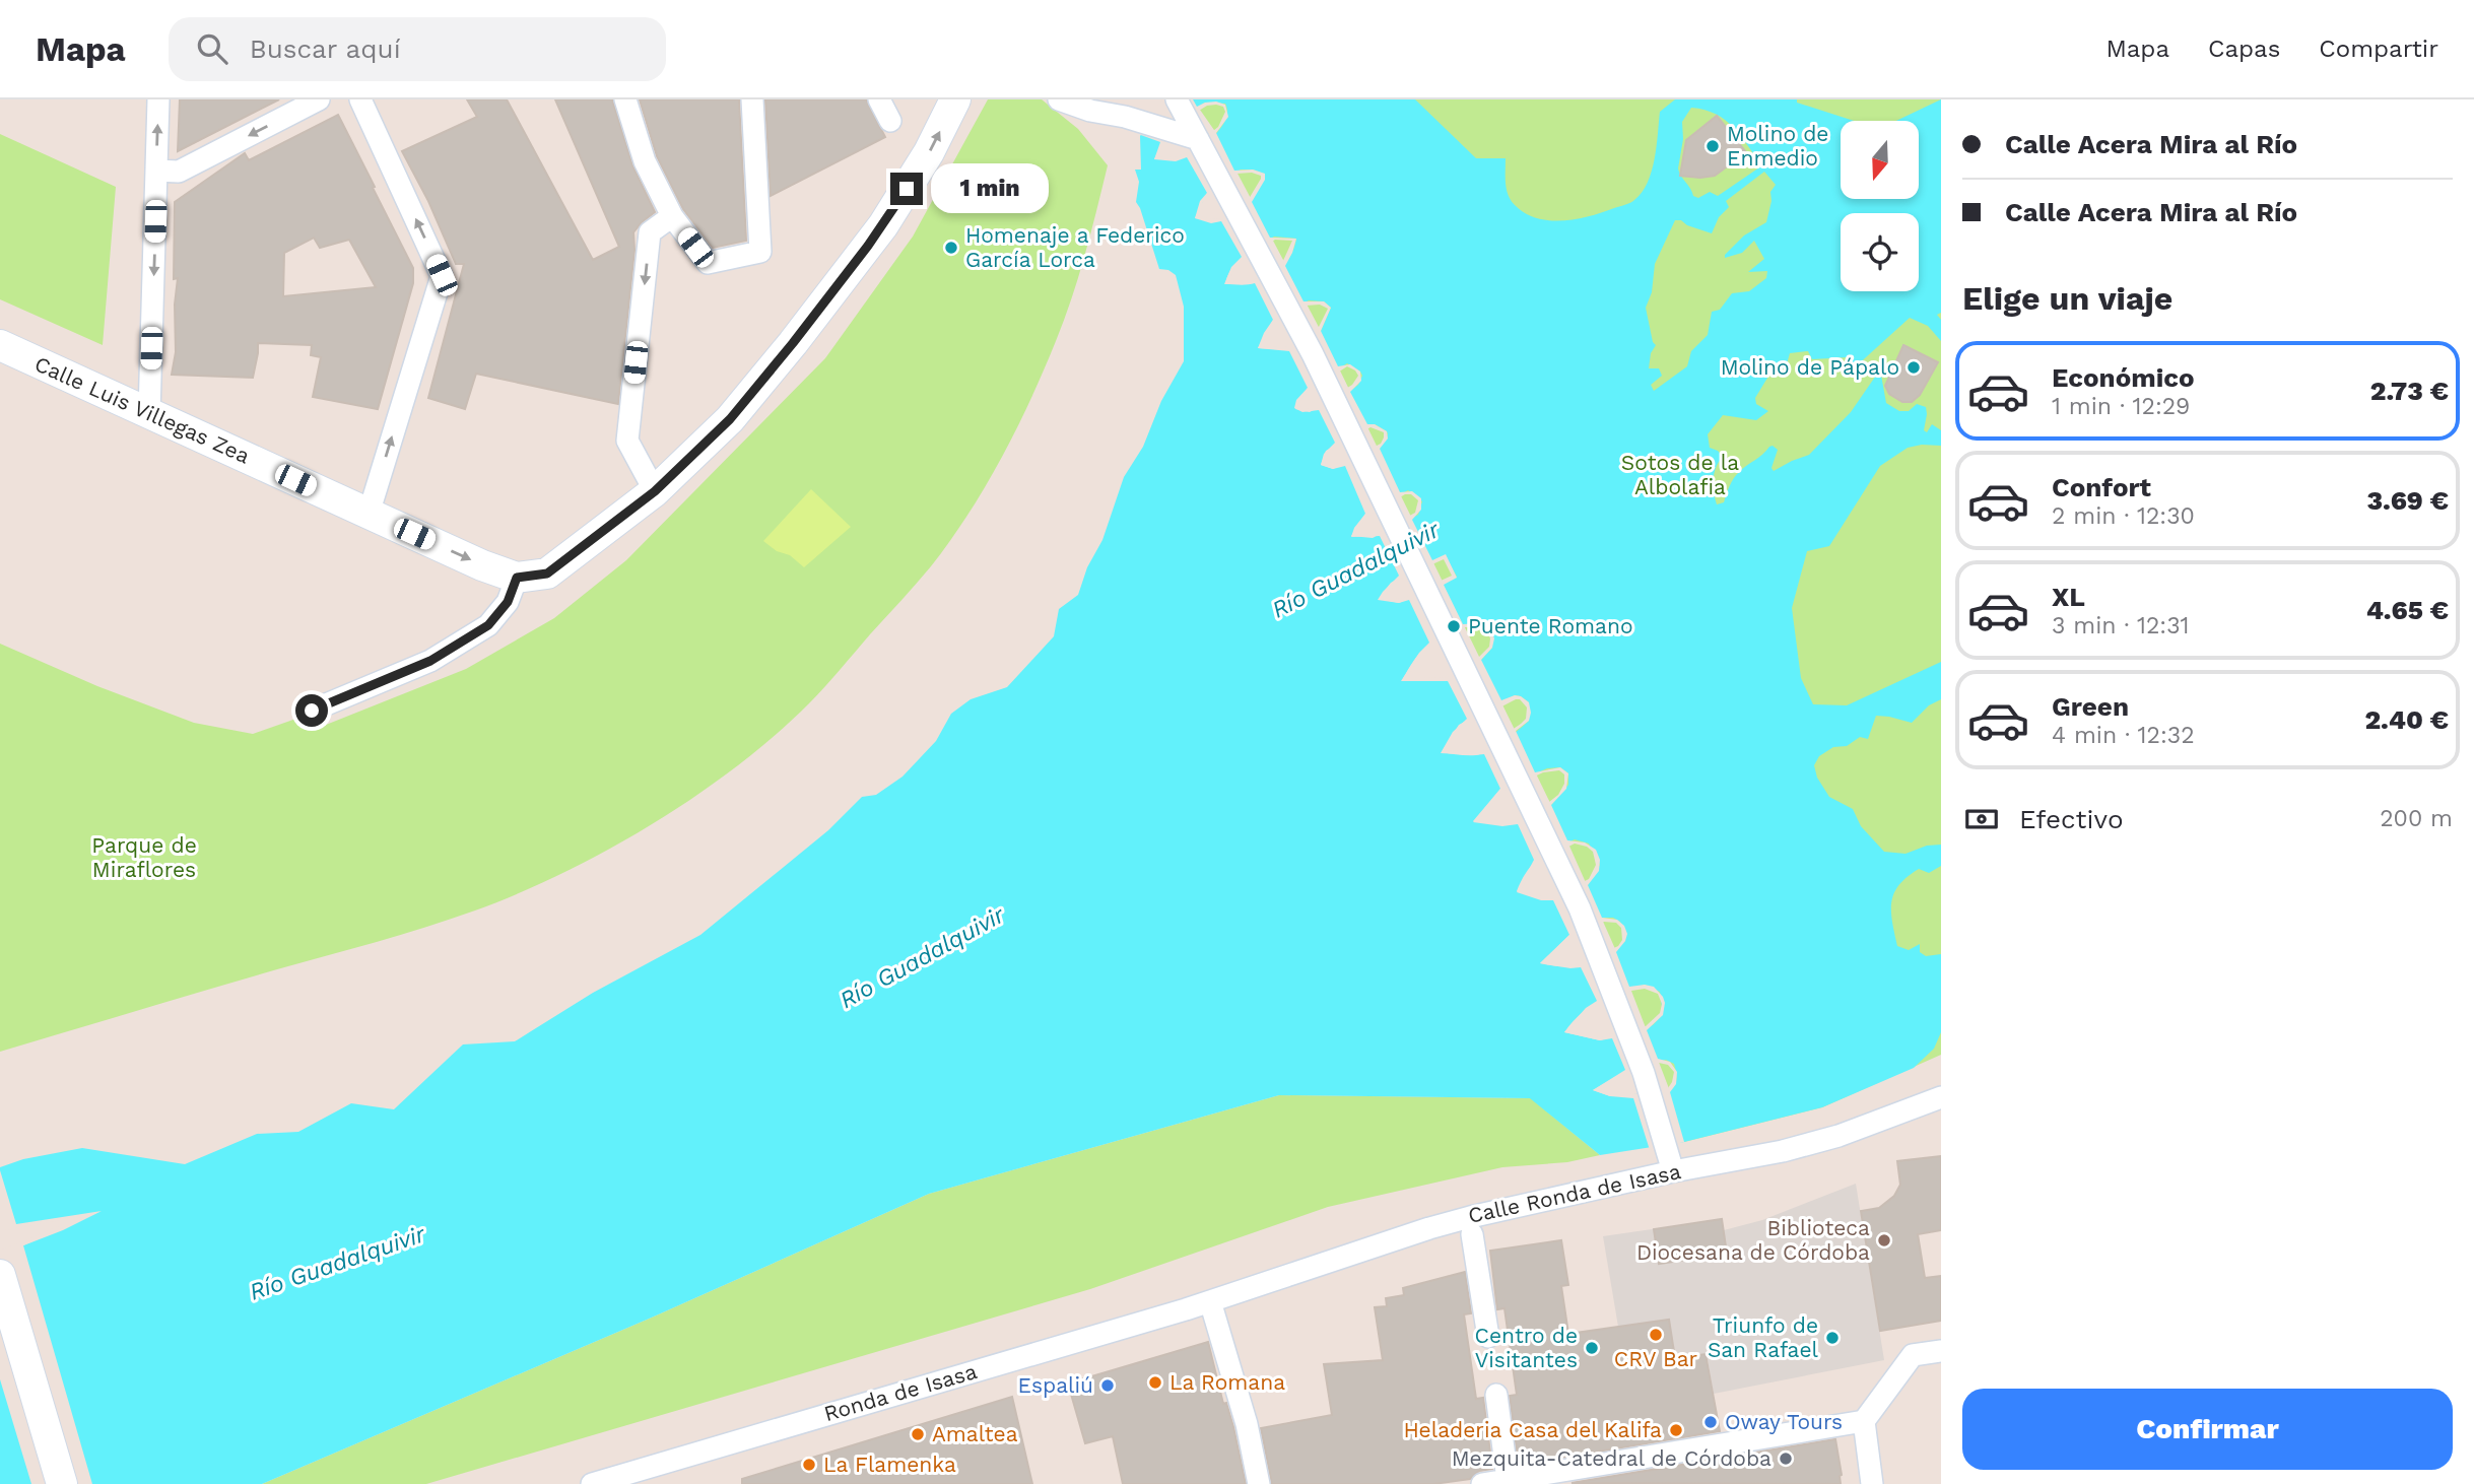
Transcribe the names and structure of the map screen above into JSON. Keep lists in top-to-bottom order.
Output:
{
  "streets": {
    "street": ["Calle Luis Villegas Zea", "Calle Ronda de Isasa", "Ronda de Isasa"]
  },
  "crossings": [
    ["Calle Ronda de Isasa", "Ronda de Isasa"]
  ],
  "water": ["Río Guadalquivir"],
  "parks": ["Sotos de la Albolafia", "Parque de Miraflores"],
  "places": [
    "Molino de Enmedio",
    "Homenaje a Federico García Lorca",
    "Molino de Pápalo",
    "Puente Romano",
    "Biblioteca Diocesana de Córdoba",
    "CRV Bar",
    "Triunfo de San Rafael",
    "Centro de Visitantes",
    "La Romana",
    "Espaliú",
    "Oway Tours",
    "Heladeria Casa del Kalifa",
    "Amaltea",
    "Mezquita-Catedral de Córdoba",
    "La Flamenka"
  ],
  "north": "bottom",
  "page": {
    "header": "Mapa",
    "search": "Buscar aquí",
    "nav": ["Mapa", "Capas", "Compartir"],
    "banner": ["Calle Acera Mira al Río", "Calle Acera Mira al Río"],
    "bubble": "1 min",
    "heading": "Elige un viaje",
    "list": [
      {
        "name": "Económico",
        "note": "1 min · 12:29",
        "value": "2.73 €"
      },
      {
        "name": "Confort",
        "note": "2 min · 12:30",
        "value": "3.69 €"
      },
      {
        "name": "XL",
        "note": "3 min · 12:31",
        "value": "4.65 €"
      },
      {
        "name": "Green",
        "note": "4 min · 12:32",
        "value": "2.40 €"
      }
    ],
    "pay": ["Efectivo", "200 m"],
    "buttons": "Confirmar"
  }
}
